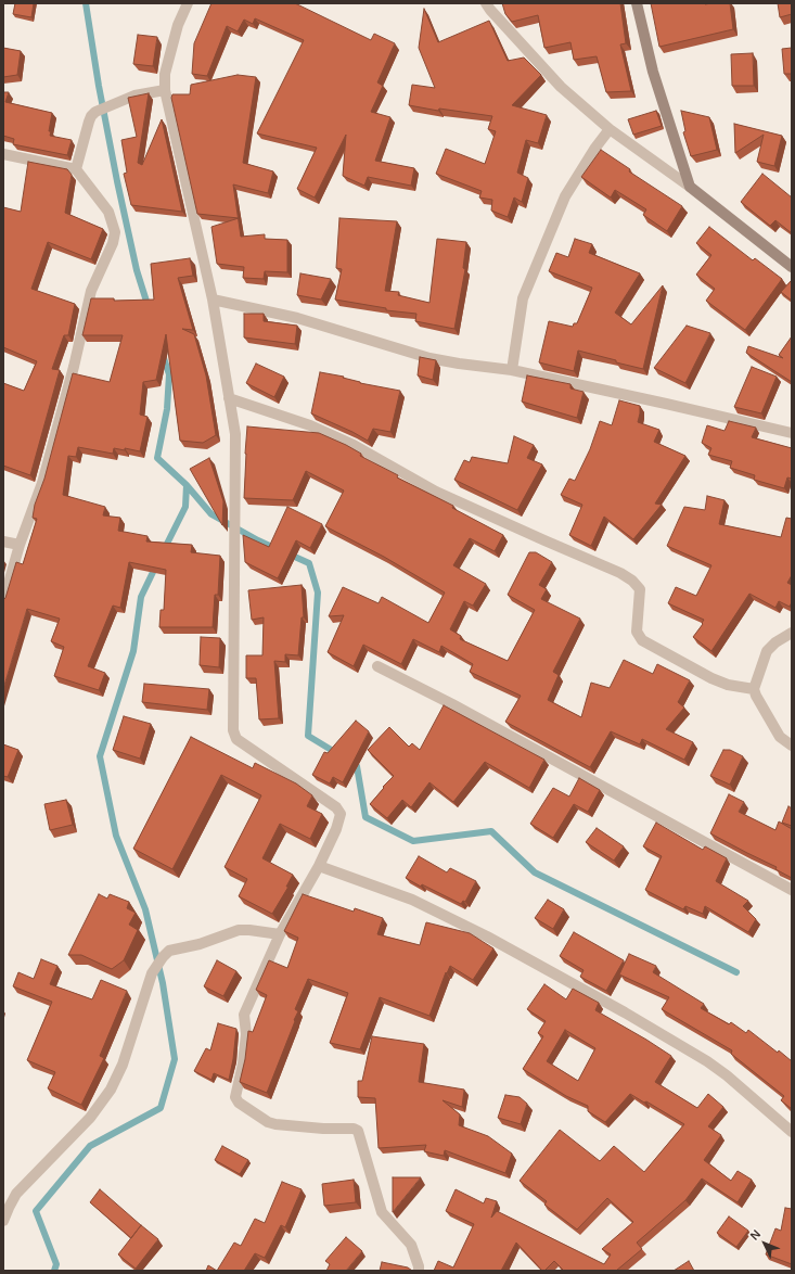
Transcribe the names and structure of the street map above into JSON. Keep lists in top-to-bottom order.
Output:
{
  "north": "top left"
}
